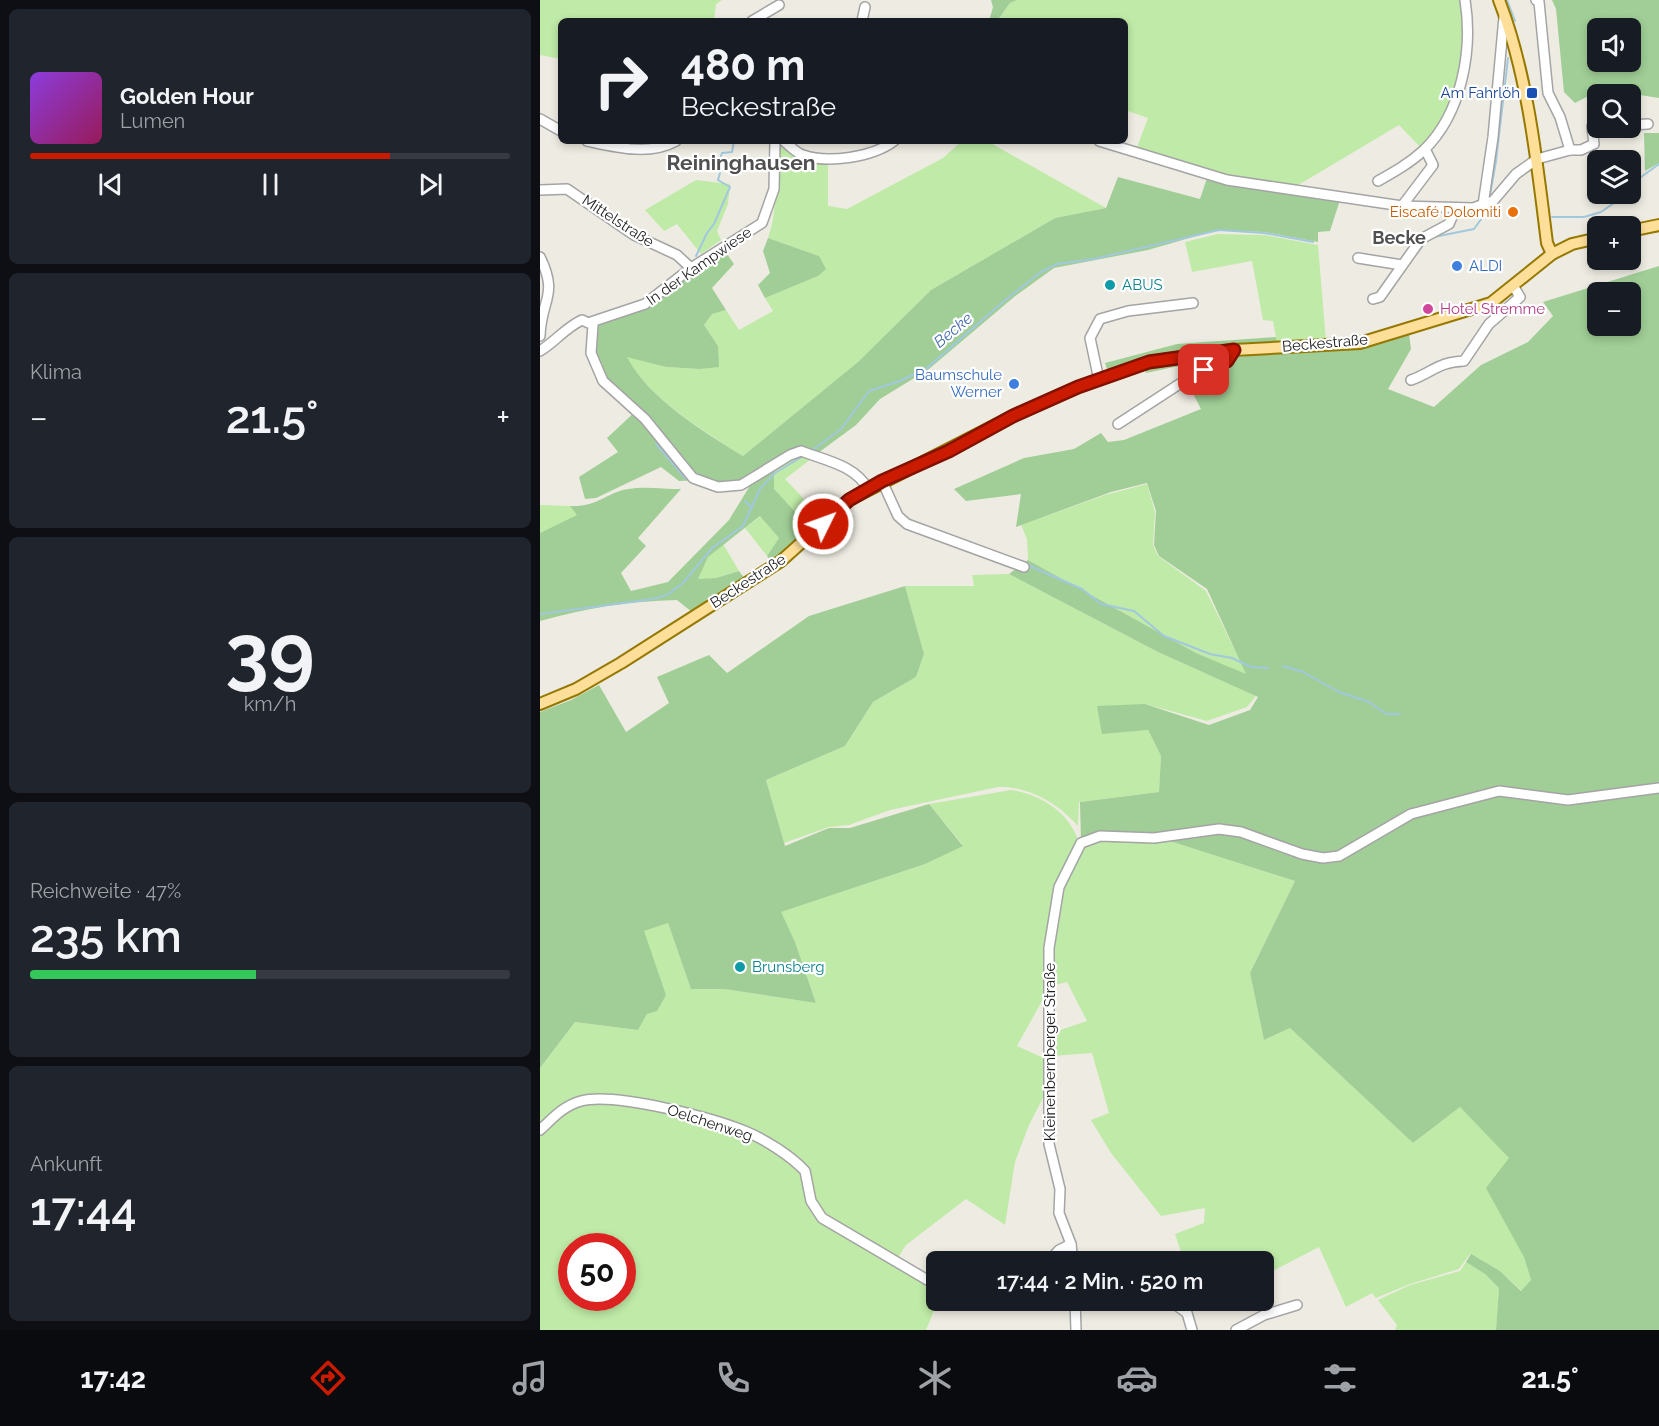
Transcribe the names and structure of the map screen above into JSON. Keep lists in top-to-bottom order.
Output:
{
  "streets": {
    "main road": ["Beckestraße"],
    "street": [
      "Mittelstraße",
      "In der Kampwiese",
      "Kleinenbernberger Straße",
      "Oelchenweg"
    ]
  },
  "crossings": [
    ["Mittelstraße", "In der Kampwiese"]
  ],
  "districts": ["Reininghausen", "Becke"],
  "water": ["Becke"],
  "places": {
    "transit": ["Am Fahrlöh"],
    "other": [
      "Eiscafé Dolomiti",
      "ALDI",
      "ABUS",
      "Hotel Stremme",
      "Baumschule Werner",
      "Brunsberg"
    ]
  },
  "page": {
    "map_buttons": ["+", "−"],
    "turn": ["480 m", "Beckestraße"],
    "song": ["Golden Hour", "Lumen"],
    "tile": [
      "Klima",
      ["39", "km/h"],
      ["Reichweite · 47%", "235 km"],
      ["Ankunft", "17:44"]
    ],
    "heat": ["−", "21.5°", "+"],
    "limit": "50",
    "trip": "17:44 · 2 Min. · 520 m",
    "tabs": ["17:42", "21.5°"]
  }
}
